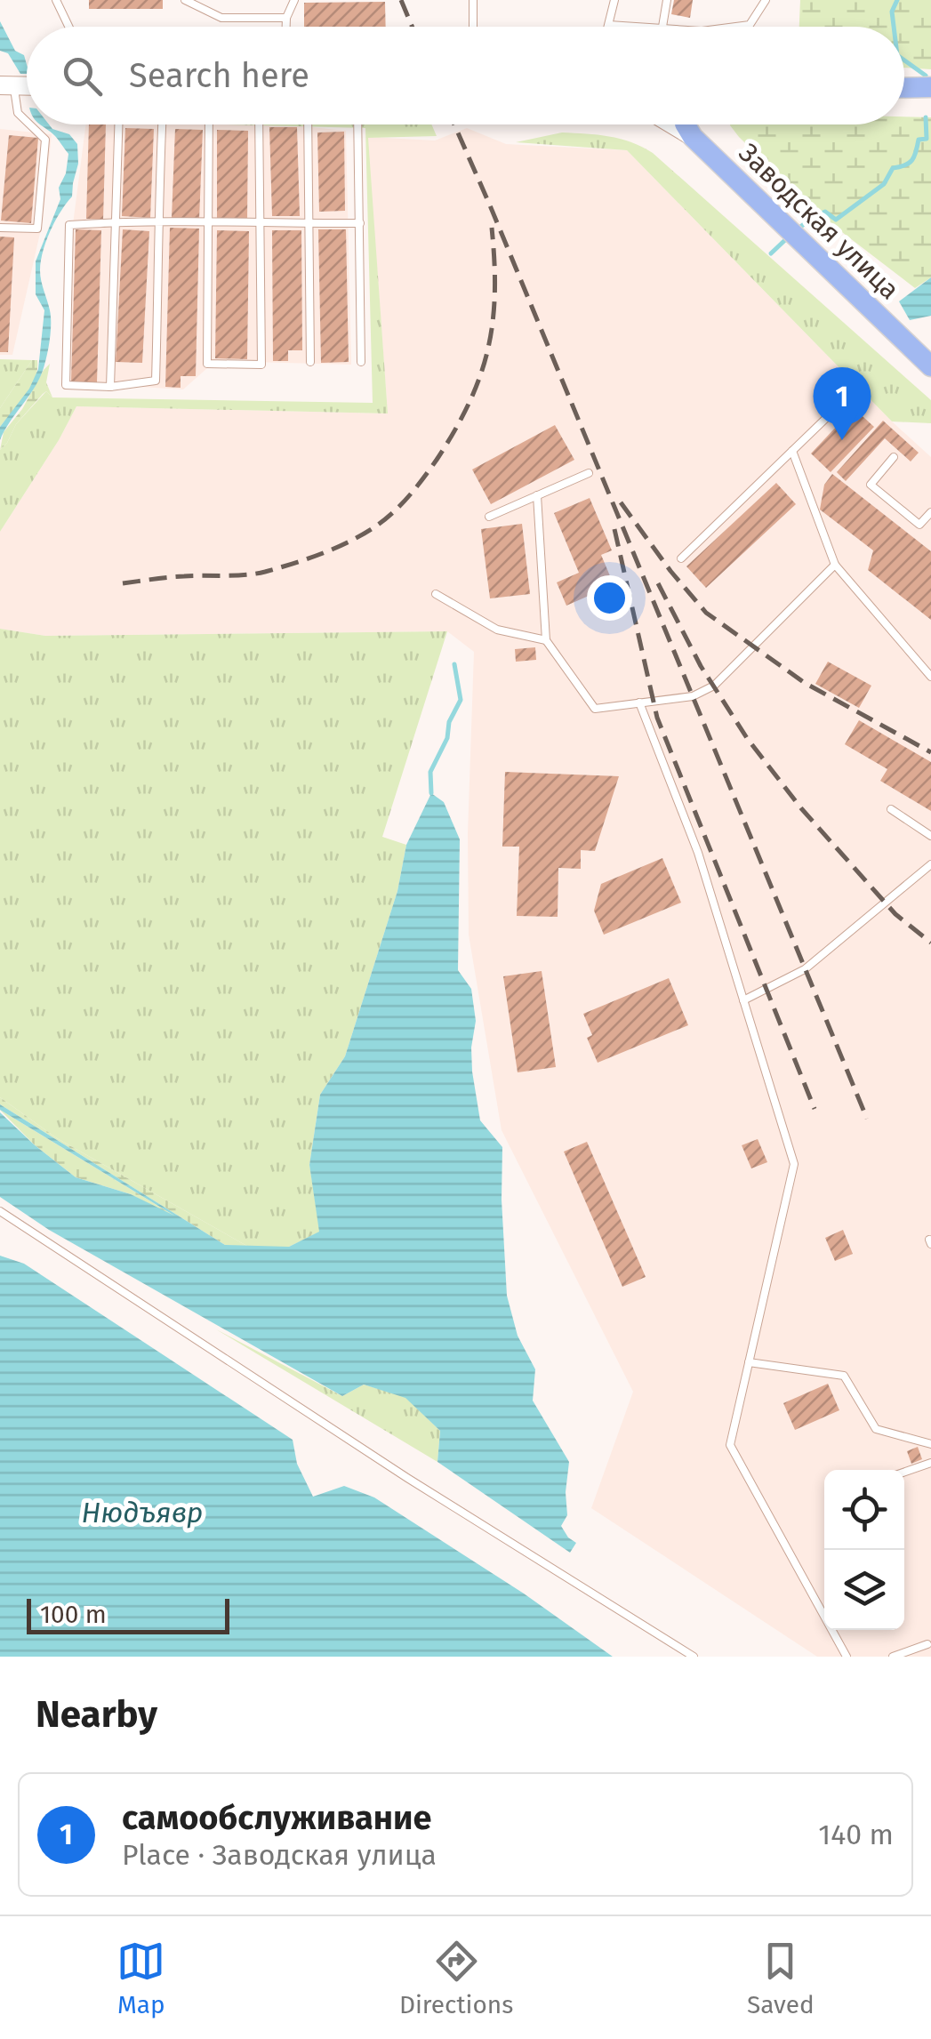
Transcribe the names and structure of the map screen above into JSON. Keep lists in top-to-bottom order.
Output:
{
  "streets": {
    "main road": ["Заводская улица"]
  },
  "water": ["Нюдъявр"],
  "scale_bar": "100 m",
  "page": {
    "search": "Search here",
    "pins": "1",
    "scale": "100 m",
    "heading": "Nearby",
    "list": [
      {
        "mark": "1",
        "name": "самообслуживание",
        "note": "Place · Заводская улица",
        "value": "140 m"
      }
    ],
    "nav": ["Map", "Directions", "Saved"]
  }
}
